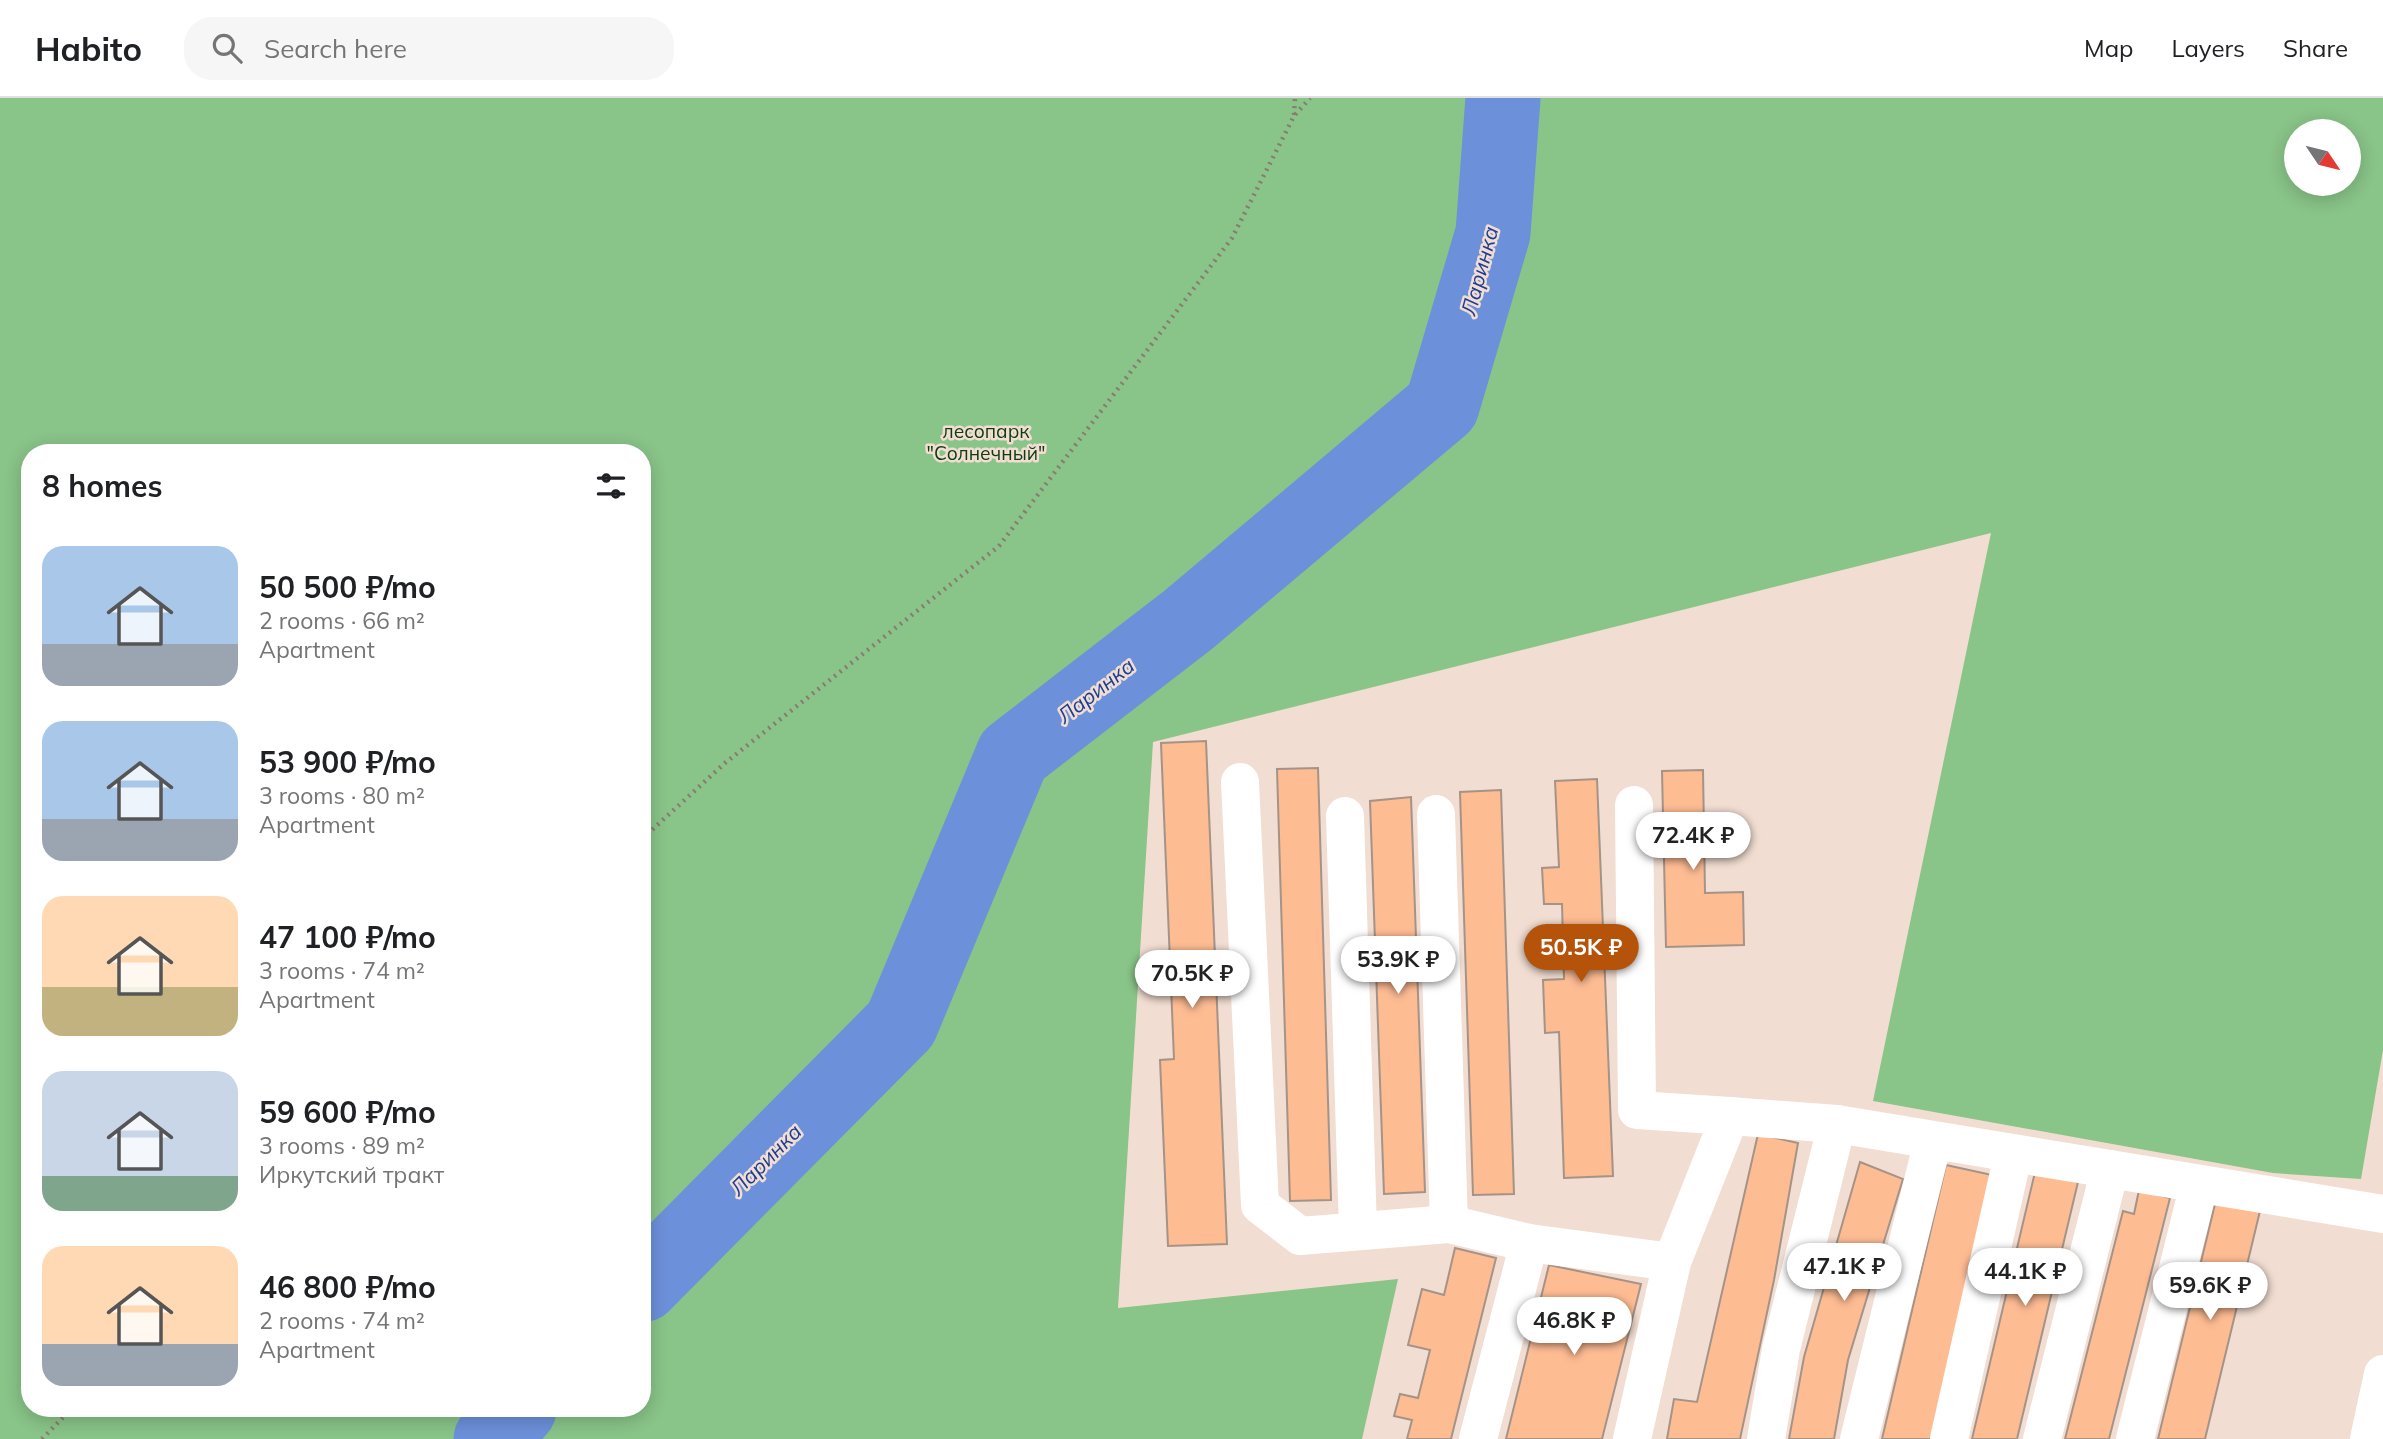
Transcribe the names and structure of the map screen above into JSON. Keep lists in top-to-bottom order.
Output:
{
  "water": ["Ларинка"],
  "parks": ["лесопарк \"Солнечный\""],
  "north": "bottom right",
  "page": {
    "header": "Habito",
    "search": "Search here",
    "nav": ["Map", "Layers", "Share"],
    "heading": "8 homes",
    "list": [
      {
        "name": "50 500 ₽/mo",
        "note": "2 rooms · 66 m² · Apartment"
      },
      {
        "name": "53 900 ₽/mo",
        "note": "3 rooms · 80 m² · Apartment"
      },
      {
        "name": "47 100 ₽/mo",
        "note": "3 rooms · 74 m² · Apartment"
      },
      {
        "name": "59 600 ₽/mo",
        "note": "3 rooms · 89 m² · Иркутский тракт"
      },
      {
        "name": "46 800 ₽/mo",
        "note": "2 rooms · 74 m² · Apartment"
      }
    ],
    "price": [
      "72.4K ₽",
      "50.5K ₽",
      "53.9K ₽",
      "70.5K ₽",
      "47.1K ₽",
      "44.1K ₽",
      "59.6K ₽",
      "46.8K ₽"
    ]
  }
}
